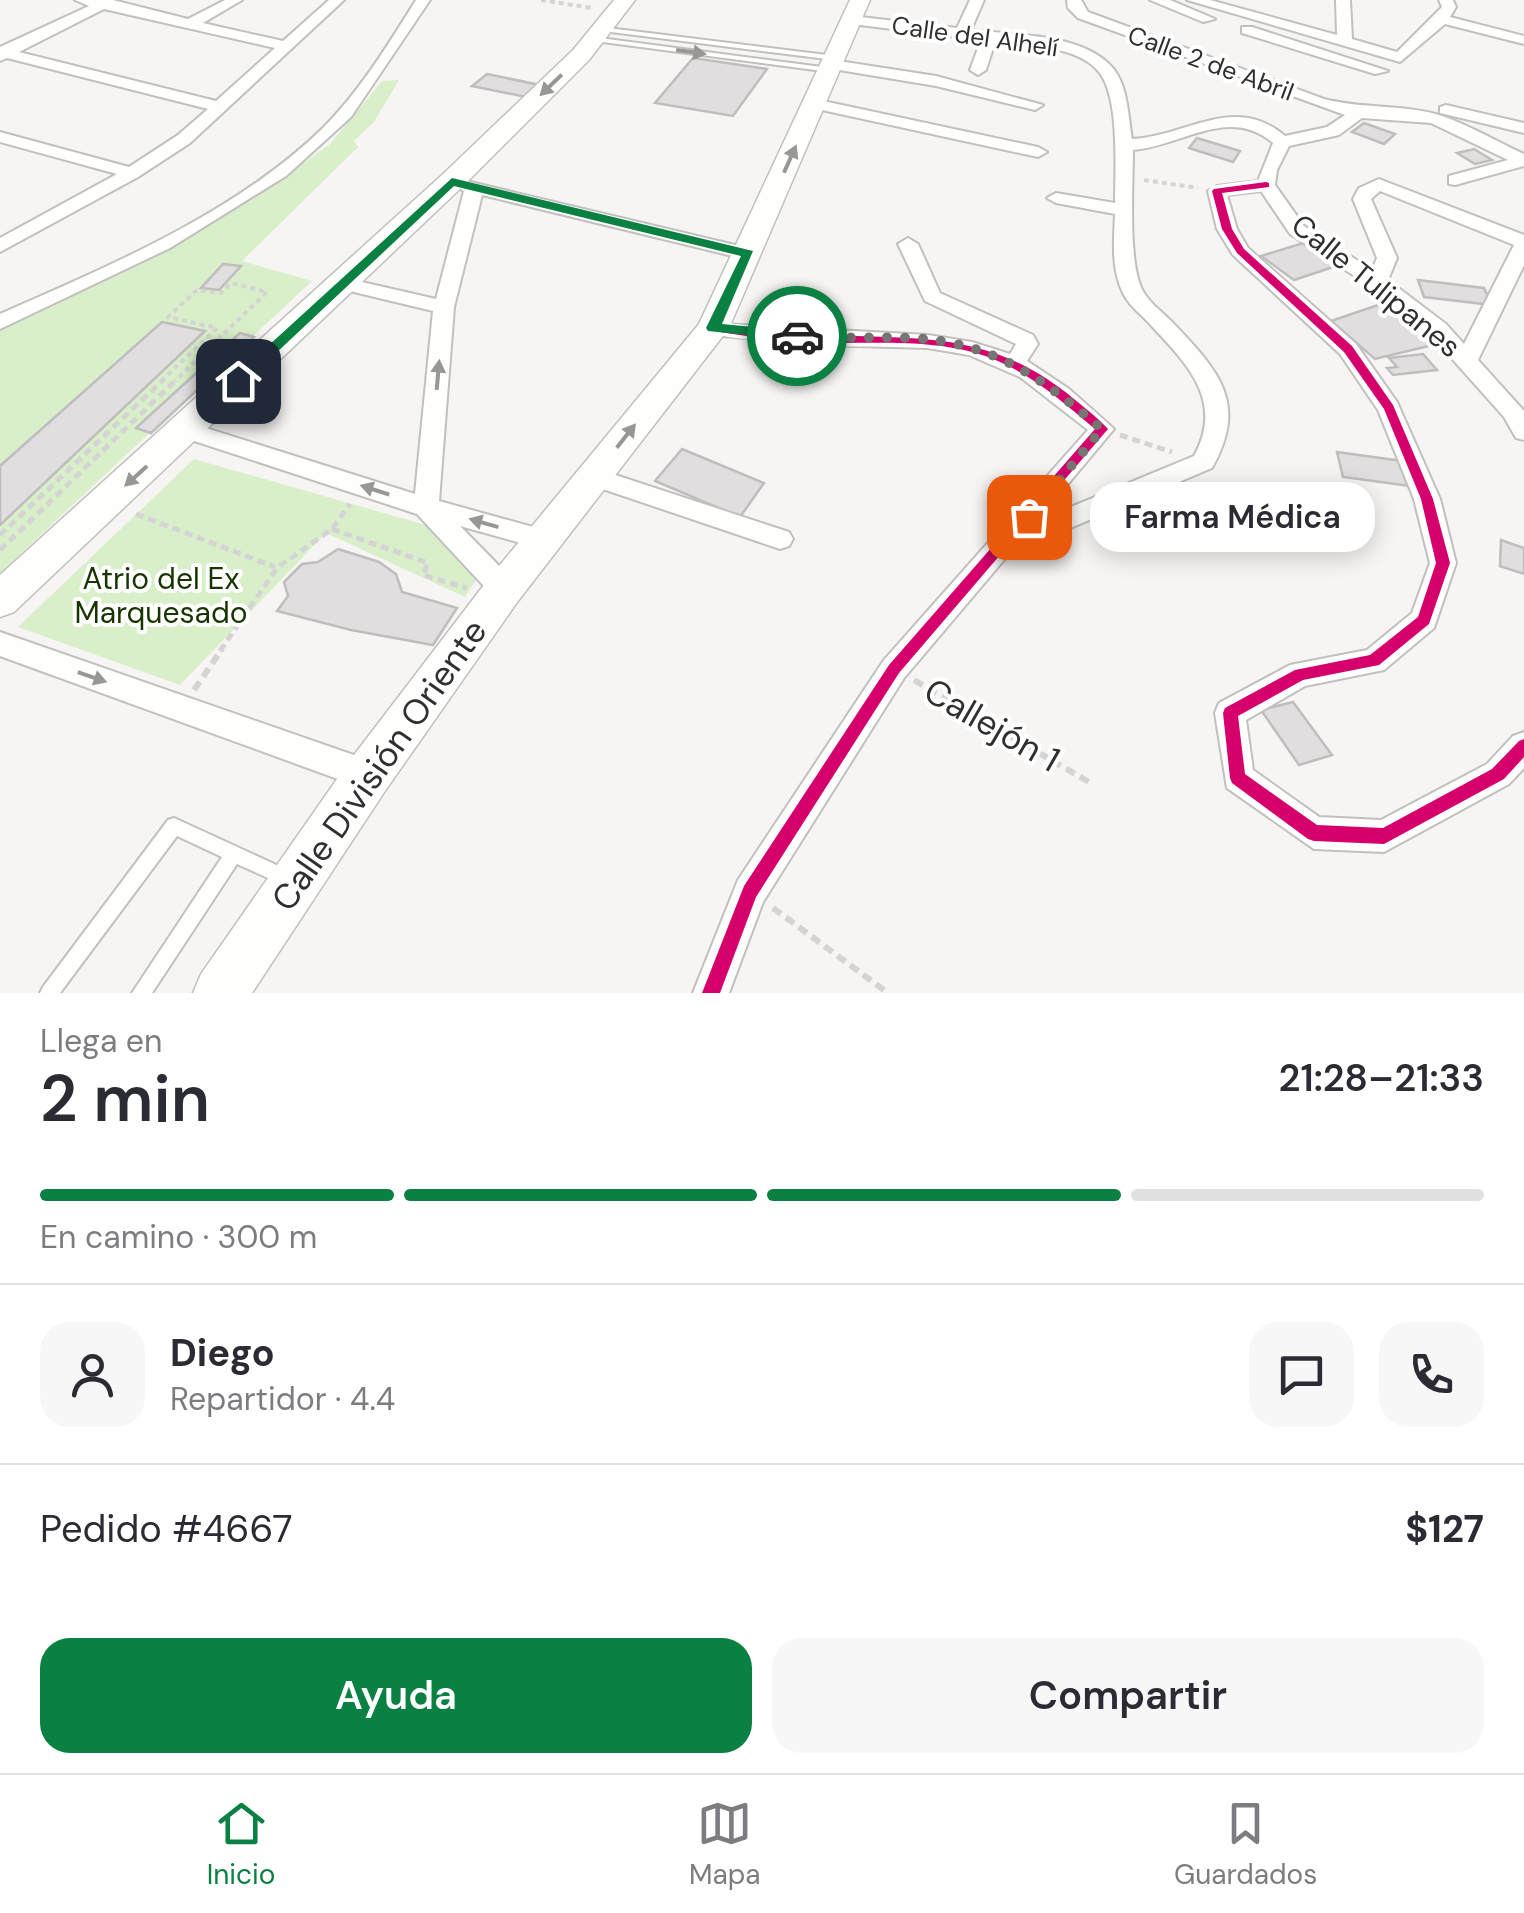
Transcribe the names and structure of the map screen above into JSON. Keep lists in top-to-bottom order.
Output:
{
  "streets": {
    "main road": ["Calle División Oriente"],
    "street": ["Calle del Alhelí", "Calle 2 de Abril", "Calle Tulipanes"],
    "path": ["Callejón 1"]
  },
  "crossings": [
    ["Calle del Alhelí", "Calle División Oriente"]
  ],
  "parks": ["Atrio del Ex Marquesado"],
  "places": ["Farma Médica"],
  "page": {
    "bubble": "Farma Médica",
    "heading": ["2 min", "Llega en", "21:28–21:33"],
    "panel": [
      "Diego",
      "Repartidor · 4.4",
      "Pedido #4667",
      "$127"
    ],
    "bar": "En camino · 300 m",
    "buttons": ["Ayuda", "Compartir"],
    "tabs": ["Inicio", "Mapa", "Guardados"]
  }
}
